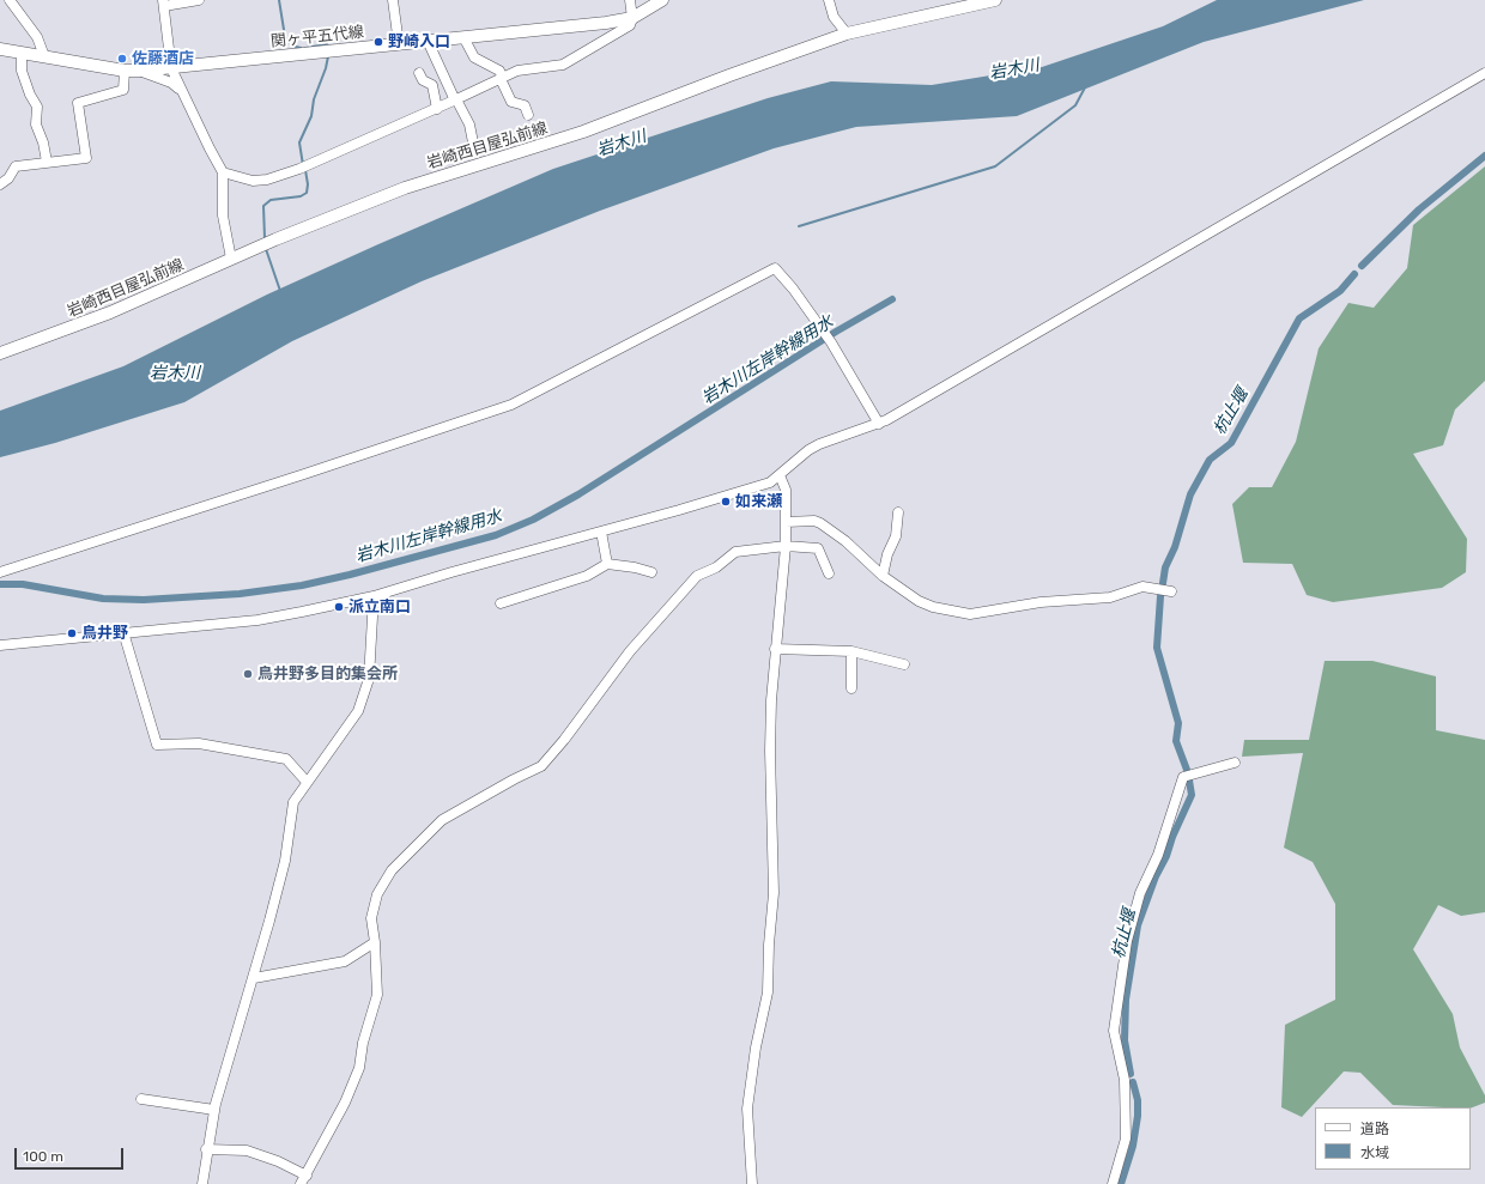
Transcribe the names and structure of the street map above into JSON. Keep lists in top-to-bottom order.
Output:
{
  "streets": {
    "main road": ["関ヶ平五代線", "岩崎西目屋弘前線"]
  },
  "water": ["岩木川", "岩木川左岸幹線用水", "杭止堰"],
  "places": [
    "野崎入口",
    "佐藤酒店",
    "如来瀬",
    "派立南口",
    "鳥井野",
    "鳥井野多目的集会所"
  ],
  "legend": ["道路", "水域"],
  "scale_bar": "100 m"
}
